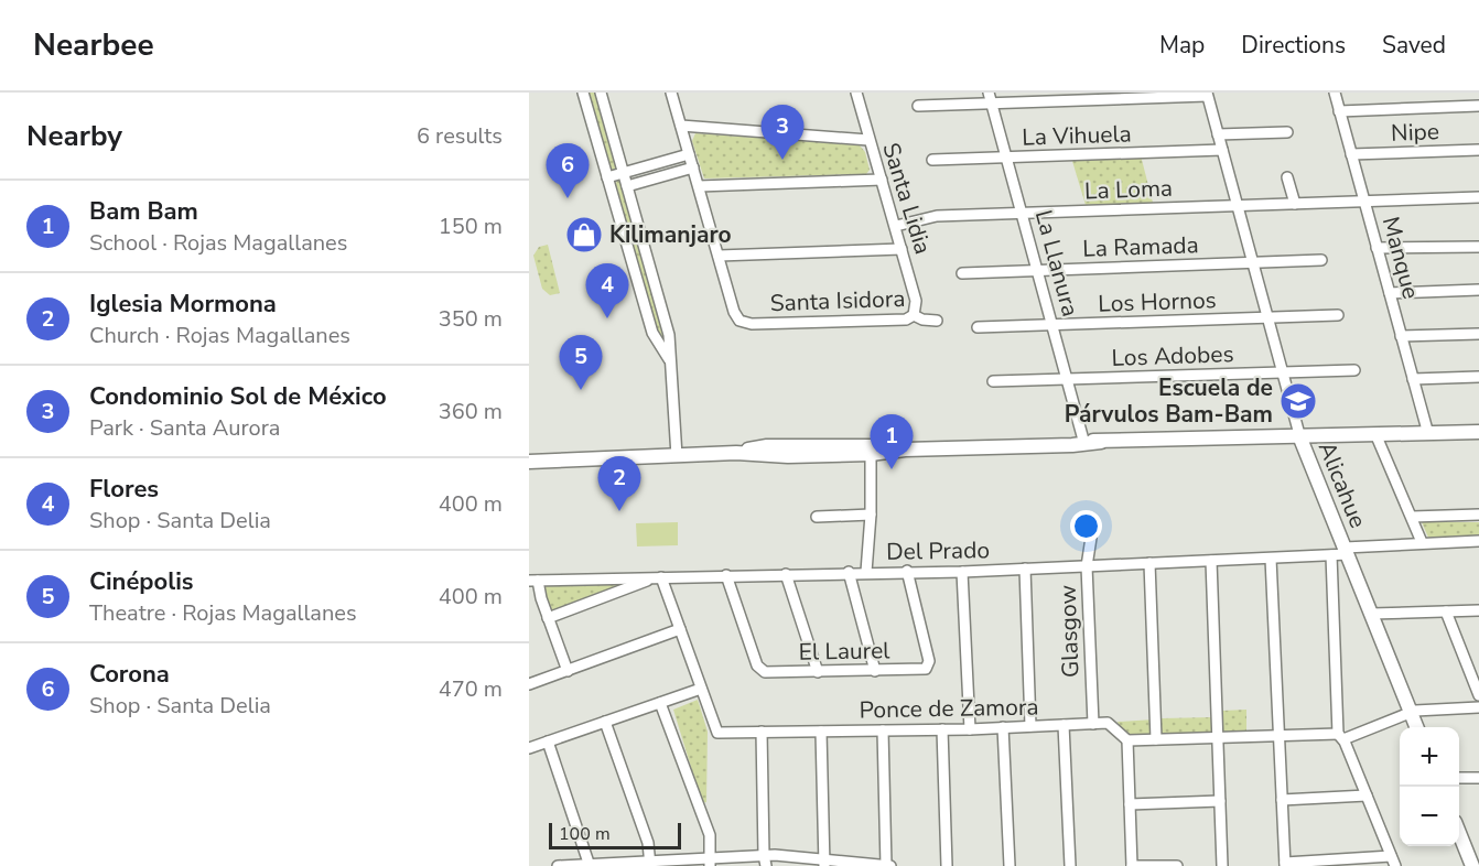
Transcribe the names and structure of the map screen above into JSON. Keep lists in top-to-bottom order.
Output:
{
  "streets": {
    "street": [
      "Nipe",
      "La Vihuela",
      "La Loma",
      "Santa Lidia",
      "La Ramada",
      "Manque",
      "La Llanura",
      "Santa Isidora",
      "Los Hornos",
      "Los Adobes",
      "Alicahue",
      "Del Prado",
      "Glasgow",
      "El Laurel",
      "Ponce de Zamora"
    ]
  },
  "crossings": [
    ["Nipe", "Manque"],
    ["La Vihuela", "La Llanura"],
    ["La Vihuela", "Alicahue"],
    ["La Loma", "Santa Lidia"],
    ["La Loma", "Manque"],
    ["La Loma", "La Llanura"],
    ["La Loma", "Alicahue"],
    ["Santa Lidia", "Santa Isidora"],
    ["La Ramada", "La Llanura"],
    ["La Ramada", "Alicahue"],
    ["La Llanura", "Los Hornos"],
    ["La Llanura", "Los Adobes"],
    ["Los Hornos", "Alicahue"],
    ["Los Adobes", "Alicahue"],
    ["Alicahue", "Del Prado"],
    ["Del Prado", "Glasgow"],
    ["Del Prado", "El Laurel"],
    ["Del Prado", "Ponce de Zamora"],
    ["Glasgow", "Ponce de Zamora"]
  ],
  "places": {
    "shop": ["Kilimanjaro"],
    "school or university": ["Escuela de Párvulos Bam-Bam"]
  },
  "scale_bar": "100 m",
  "page": {
    "header": "Nearbee",
    "nav": ["Map", "Directions", "Saved"],
    "heading": ["Nearby", "6 results"],
    "pins": [
      "3",
      "6",
      "4",
      "5",
      "1",
      "2"
    ],
    "list": [
      {
        "mark": "1",
        "name": "Bam Bam",
        "note": "School · Rojas Magallanes",
        "value": "150 m"
      },
      {
        "mark": "2",
        "name": "Iglesia Mormona",
        "note": "Church · Rojas Magallanes",
        "value": "350 m"
      },
      {
        "mark": "3",
        "name": "Condominio Sol de México",
        "note": "Park · Santa Aurora",
        "value": "360 m"
      },
      {
        "mark": "4",
        "name": "Flores",
        "note": "Shop · Santa Delia",
        "value": "400 m"
      },
      {
        "mark": "5",
        "name": "Cinépolis",
        "note": "Theatre · Rojas Magallanes",
        "value": "400 m"
      },
      {
        "mark": "6",
        "name": "Corona",
        "note": "Shop · Santa Delia",
        "value": "470 m"
      }
    ],
    "map_buttons": ["+", "−"],
    "scale": "100 m"
  }
}
